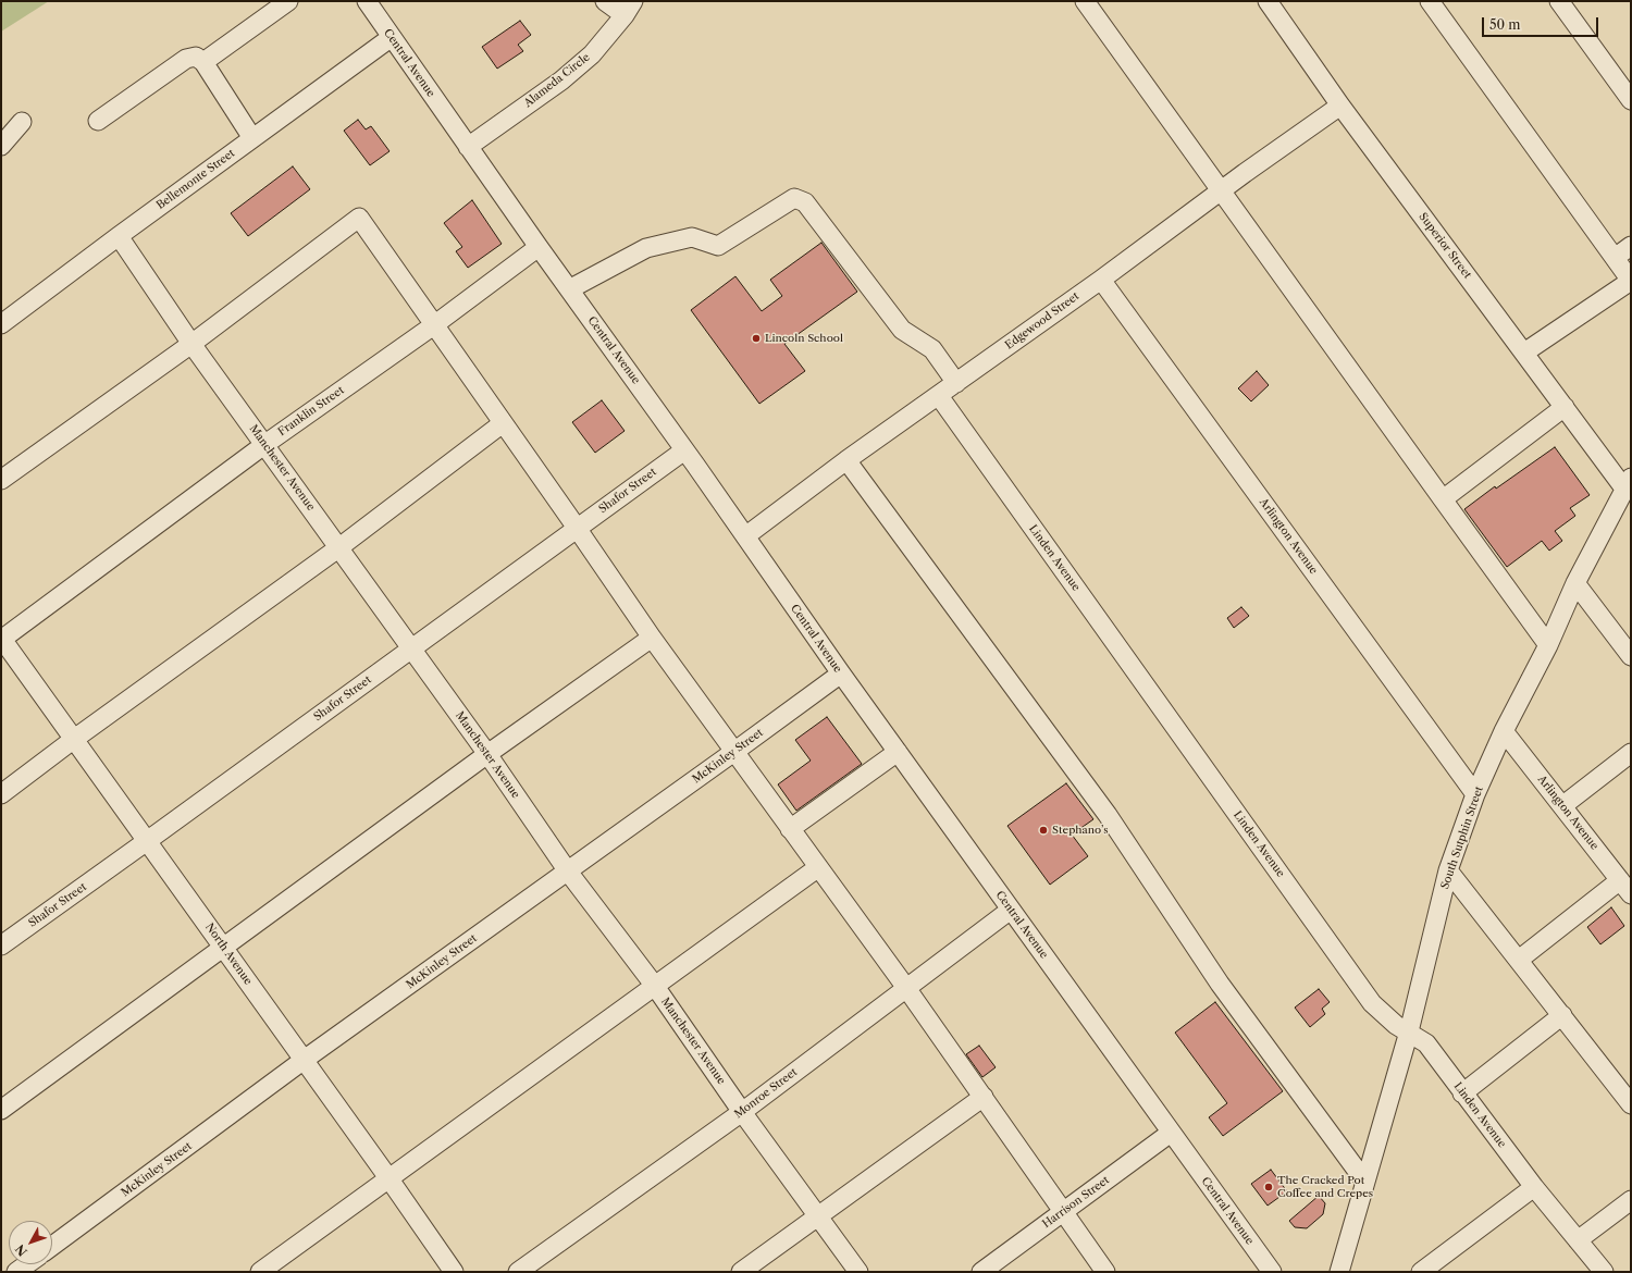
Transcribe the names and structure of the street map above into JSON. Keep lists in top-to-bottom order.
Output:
{
  "streets": {
    "street": [
      "Central Avenue",
      "Alameda Circle",
      "Bellemonte Street",
      "Superior Street",
      "Edgewood Street",
      "Franklin Street",
      "Manchester Avenue",
      "Shafor Street",
      "Arlington Avenue",
      "Linden Avenue",
      "McKinley Street",
      "South Sutphin Street",
      "North Avenue",
      "Monroe Street",
      "Harrison Street"
    ]
  },
  "crossings": [
    ["Central Avenue", "Alameda Circle"],
    ["Central Avenue", "Bellemonte Street"],
    ["Central Avenue", "Edgewood Street"],
    ["Central Avenue", "Franklin Street"],
    ["Central Avenue", "Shafor Street"],
    ["Central Avenue", "McKinley Street"],
    ["Central Avenue", "Monroe Street"],
    ["Central Avenue", "Harrison Street"],
    ["Bellemonte Street", "Manchester Avenue"],
    ["Superior Street", "Edgewood Street"],
    ["Superior Street", "South Sutphin Street"],
    ["Edgewood Street", "Arlington Avenue"],
    ["Edgewood Street", "Linden Avenue"],
    ["Franklin Street", "Manchester Avenue"],
    ["Franklin Street", "North Avenue"],
    ["Manchester Avenue", "Shafor Street"],
    ["Manchester Avenue", "McKinley Street"],
    ["Manchester Avenue", "Monroe Street"],
    ["Shafor Street", "North Avenue"],
    ["Arlington Avenue", "South Sutphin Street"],
    ["Linden Avenue", "South Sutphin Street"],
    ["McKinley Street", "North Avenue"]
  ],
  "places": ["Lincoln School", "Stephano’s", "The Cracked Pot Coffee and Crepes"],
  "scale_bar": "50 m",
  "north": "bottom left"
}
